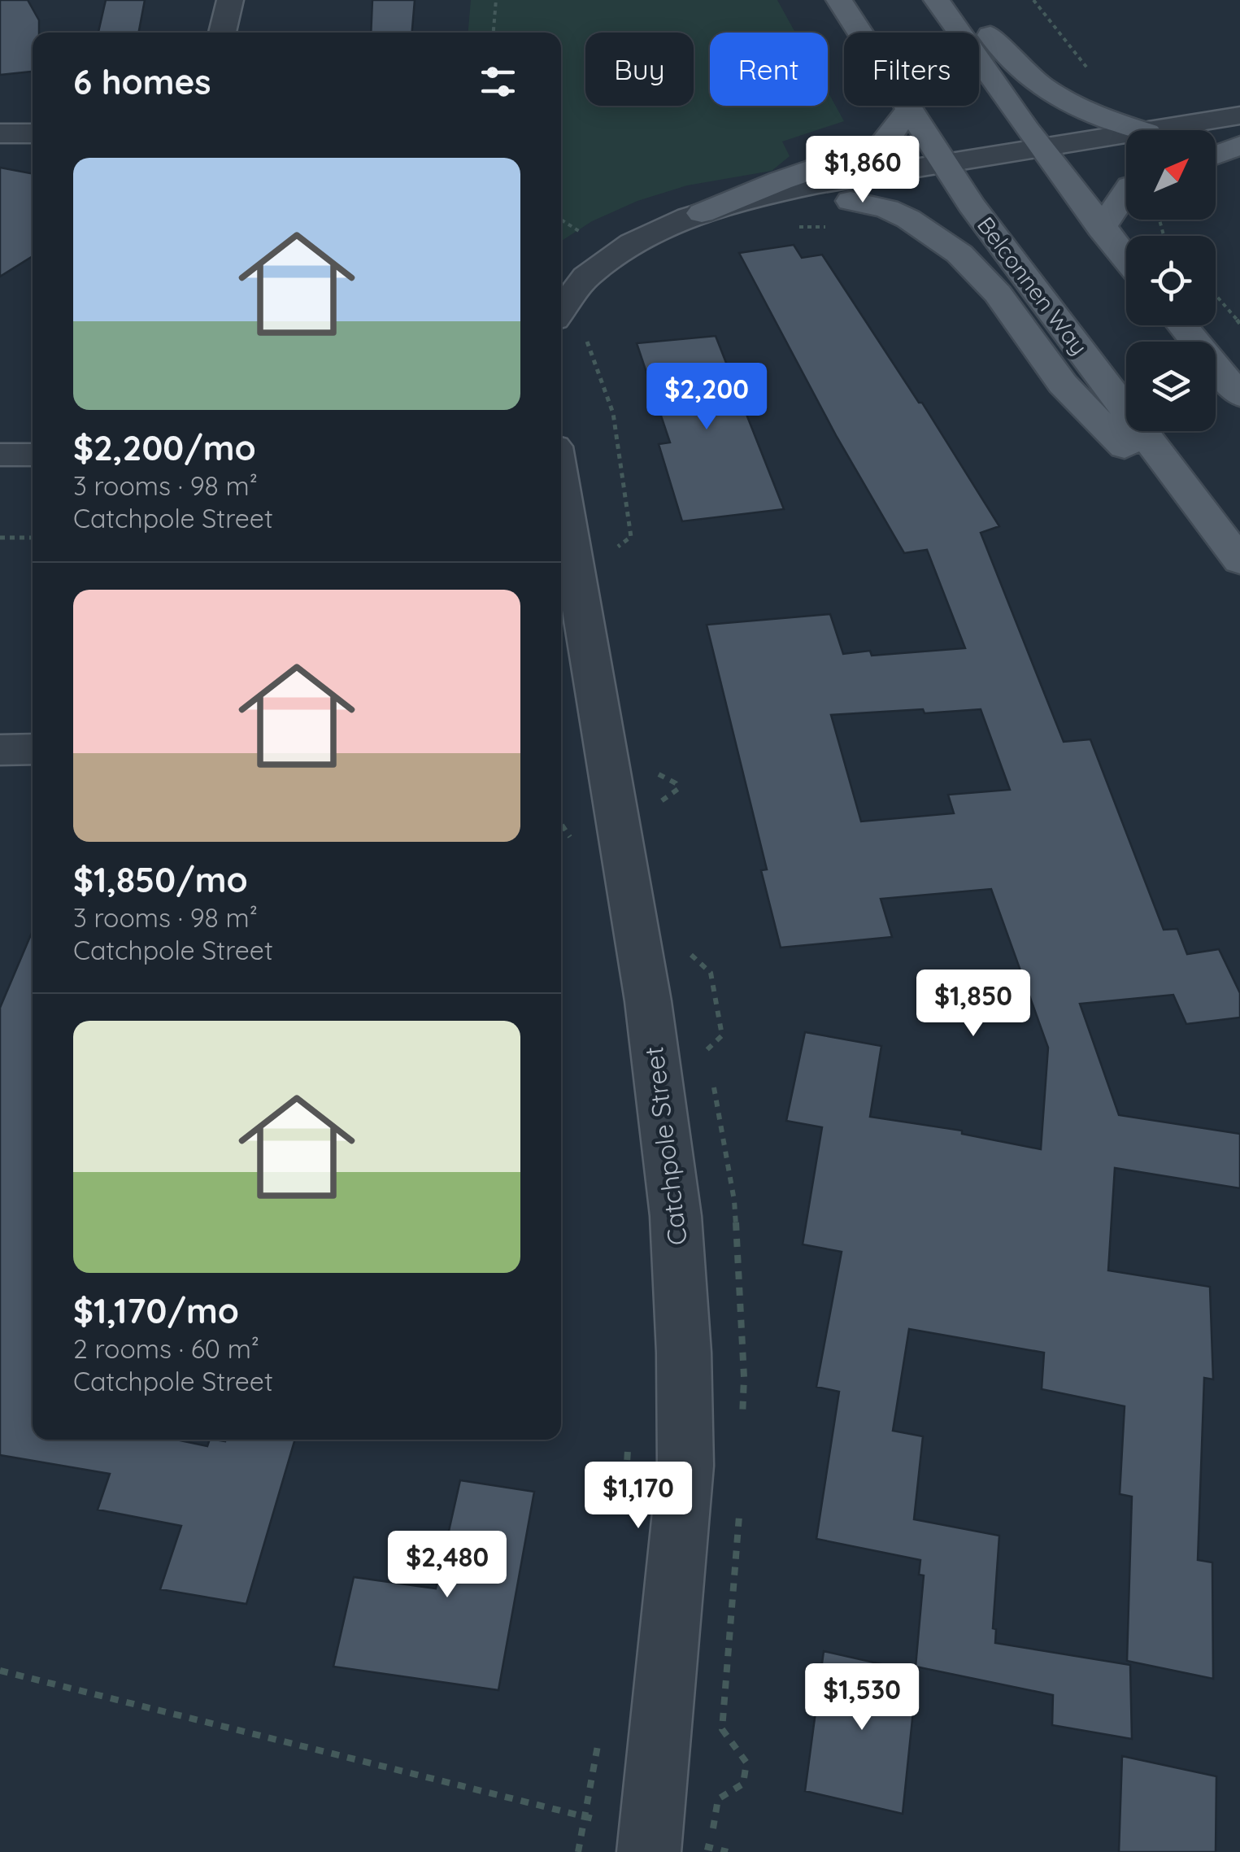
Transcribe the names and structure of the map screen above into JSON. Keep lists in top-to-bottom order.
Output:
{
  "streets": {
    "main road": ["Belconnen Way"],
    "street": ["Catchpole Street"]
  },
  "north": "top right",
  "page": {
    "chip": ["Buy", "Rent", "Filters"],
    "heading": "6 homes",
    "list": [
      {
        "name": "$2,200/mo",
        "note": "3 rooms · 98 m² · Catchpole Street"
      },
      {
        "name": "$1,850/mo",
        "note": "3 rooms · 98 m² · Catchpole Street"
      },
      {
        "name": "$1,170/mo",
        "note": "2 rooms · 60 m² · Catchpole Street"
      }
    ],
    "price": [
      "$1,860",
      "$2,200",
      "$1,850",
      "$1,170",
      "$2,480",
      "$1,530"
    ]
  }
}
